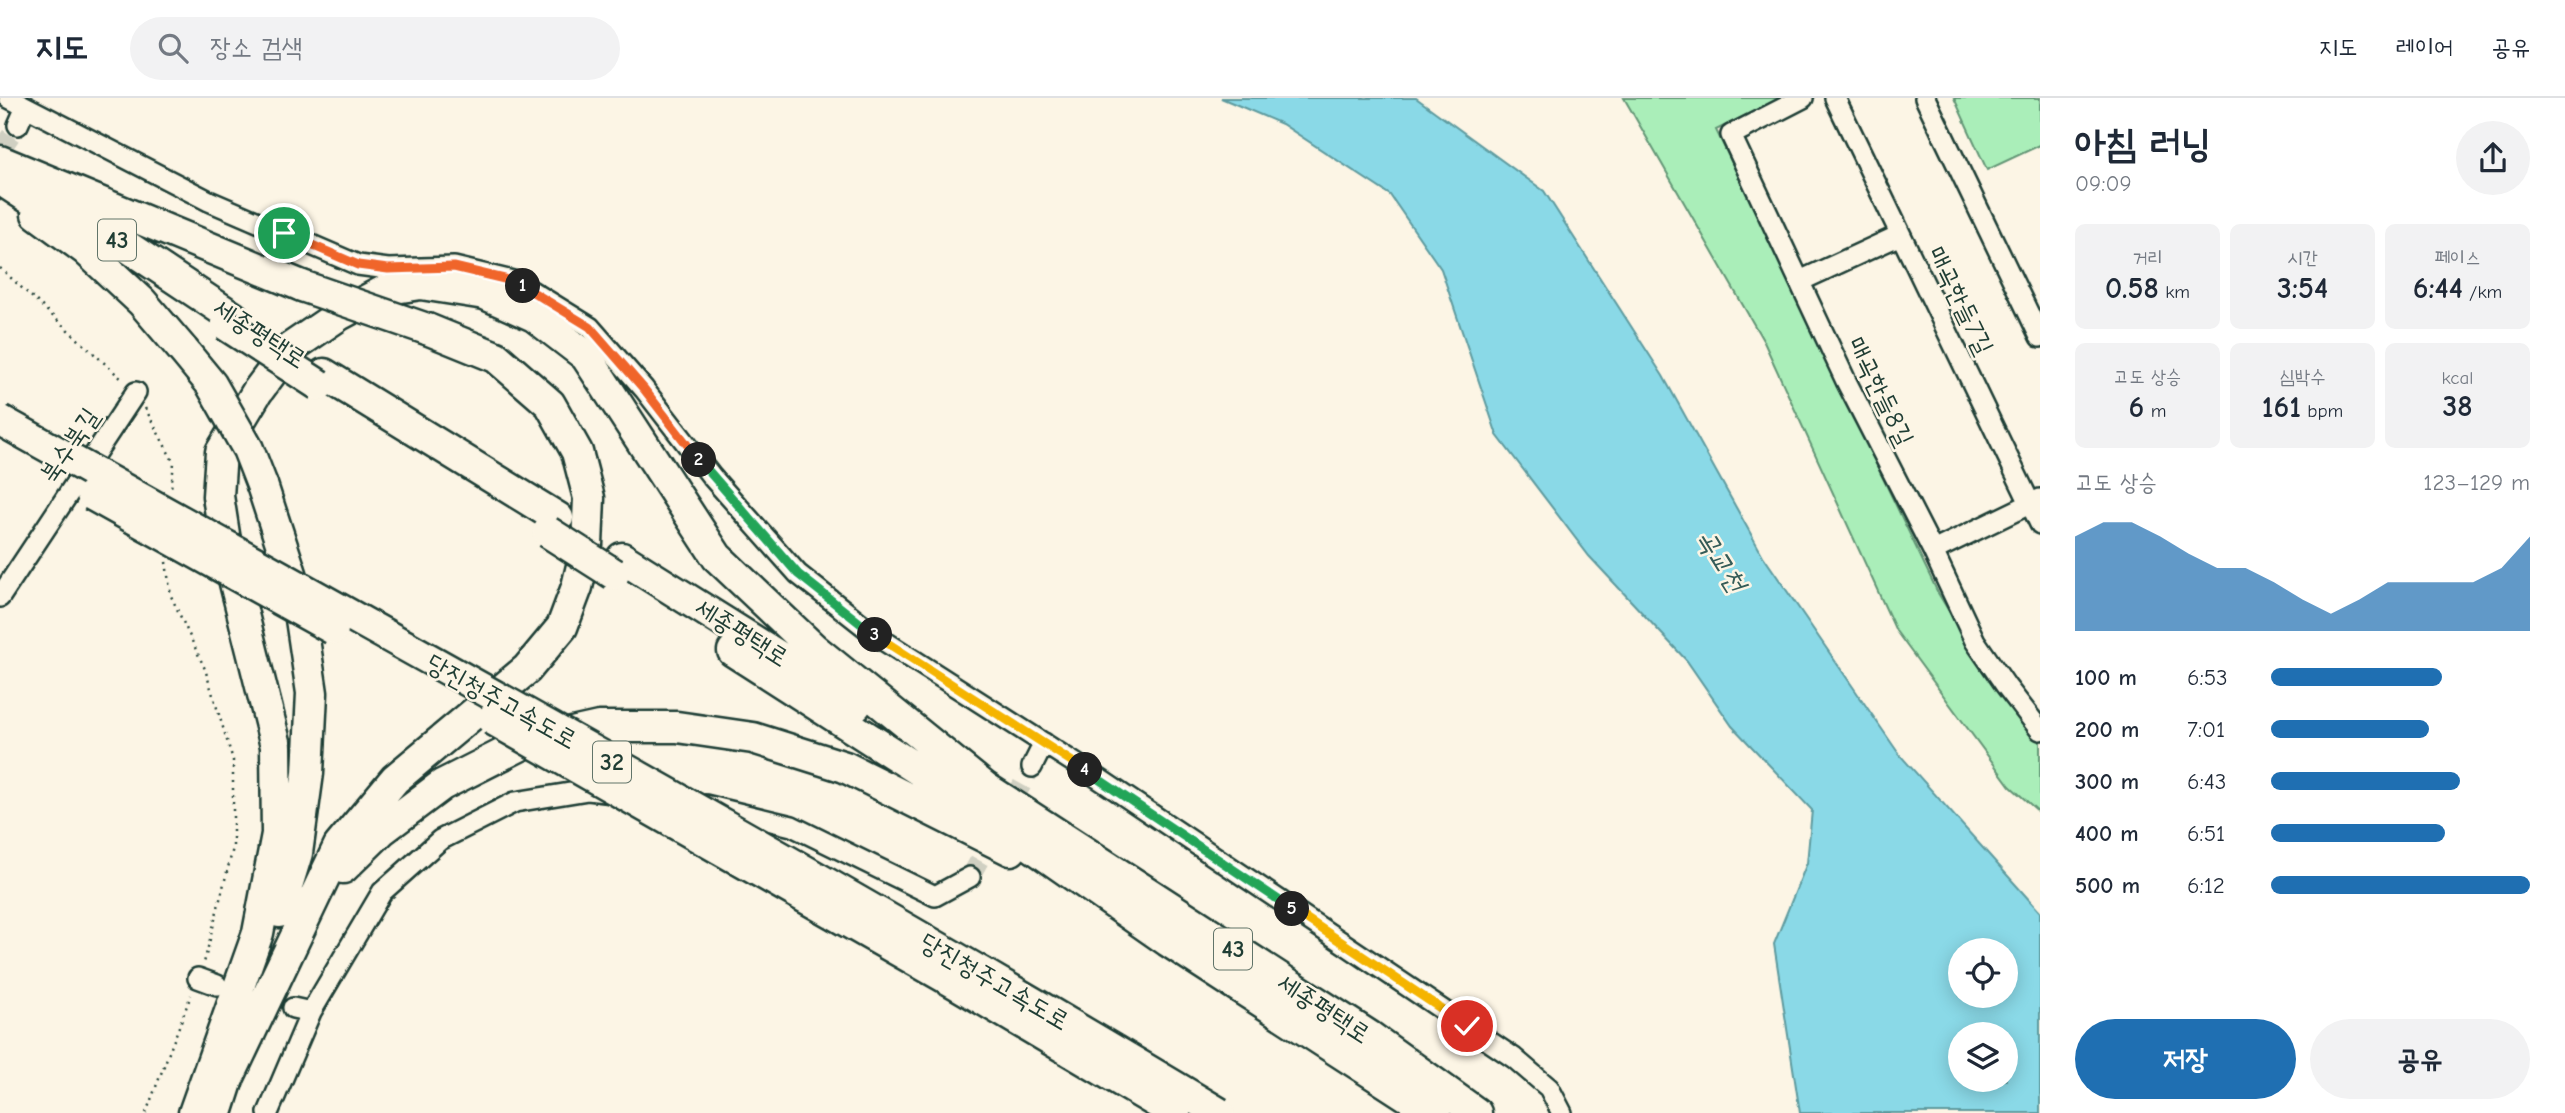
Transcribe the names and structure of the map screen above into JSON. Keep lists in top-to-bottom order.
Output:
{
  "streets": {
    "highway": [
      "43",
      "세종평택로",
      "당진청주고속도로",
      "32"
    ],
    "street": ["매곡한들7길", "매곡한들8길", "북수북길"]
  },
  "water": ["곡교천"],
  "page": {
    "header": "지도",
    "search": "장소 검색",
    "nav": ["지도", "레이어", "공유"],
    "heading": ["아침 러닝", "09:09"],
    "stats": [
      ["거리", "0.58 km"],
      ["시간", "3:54"],
      ["페이스", "6:44 /km"],
      ["고도 상승", "6 m"],
      ["심박수", "161 bpm"],
      ["kcal", "38"]
    ],
    "pins": [
      "1",
      "2",
      "3",
      "4",
      "5"
    ],
    "chart": ["고도 상승", "123–129 m"],
    "list": [
      {
        "name": "100 m",
        "note": "6:53"
      },
      {
        "name": "200 m",
        "note": "7:01"
      },
      {
        "name": "300 m",
        "note": "6:43"
      },
      {
        "name": "400 m",
        "note": "6:51"
      },
      {
        "name": "500 m",
        "note": "6:12"
      }
    ],
    "buttons": ["저장", "공유"]
  }
}
